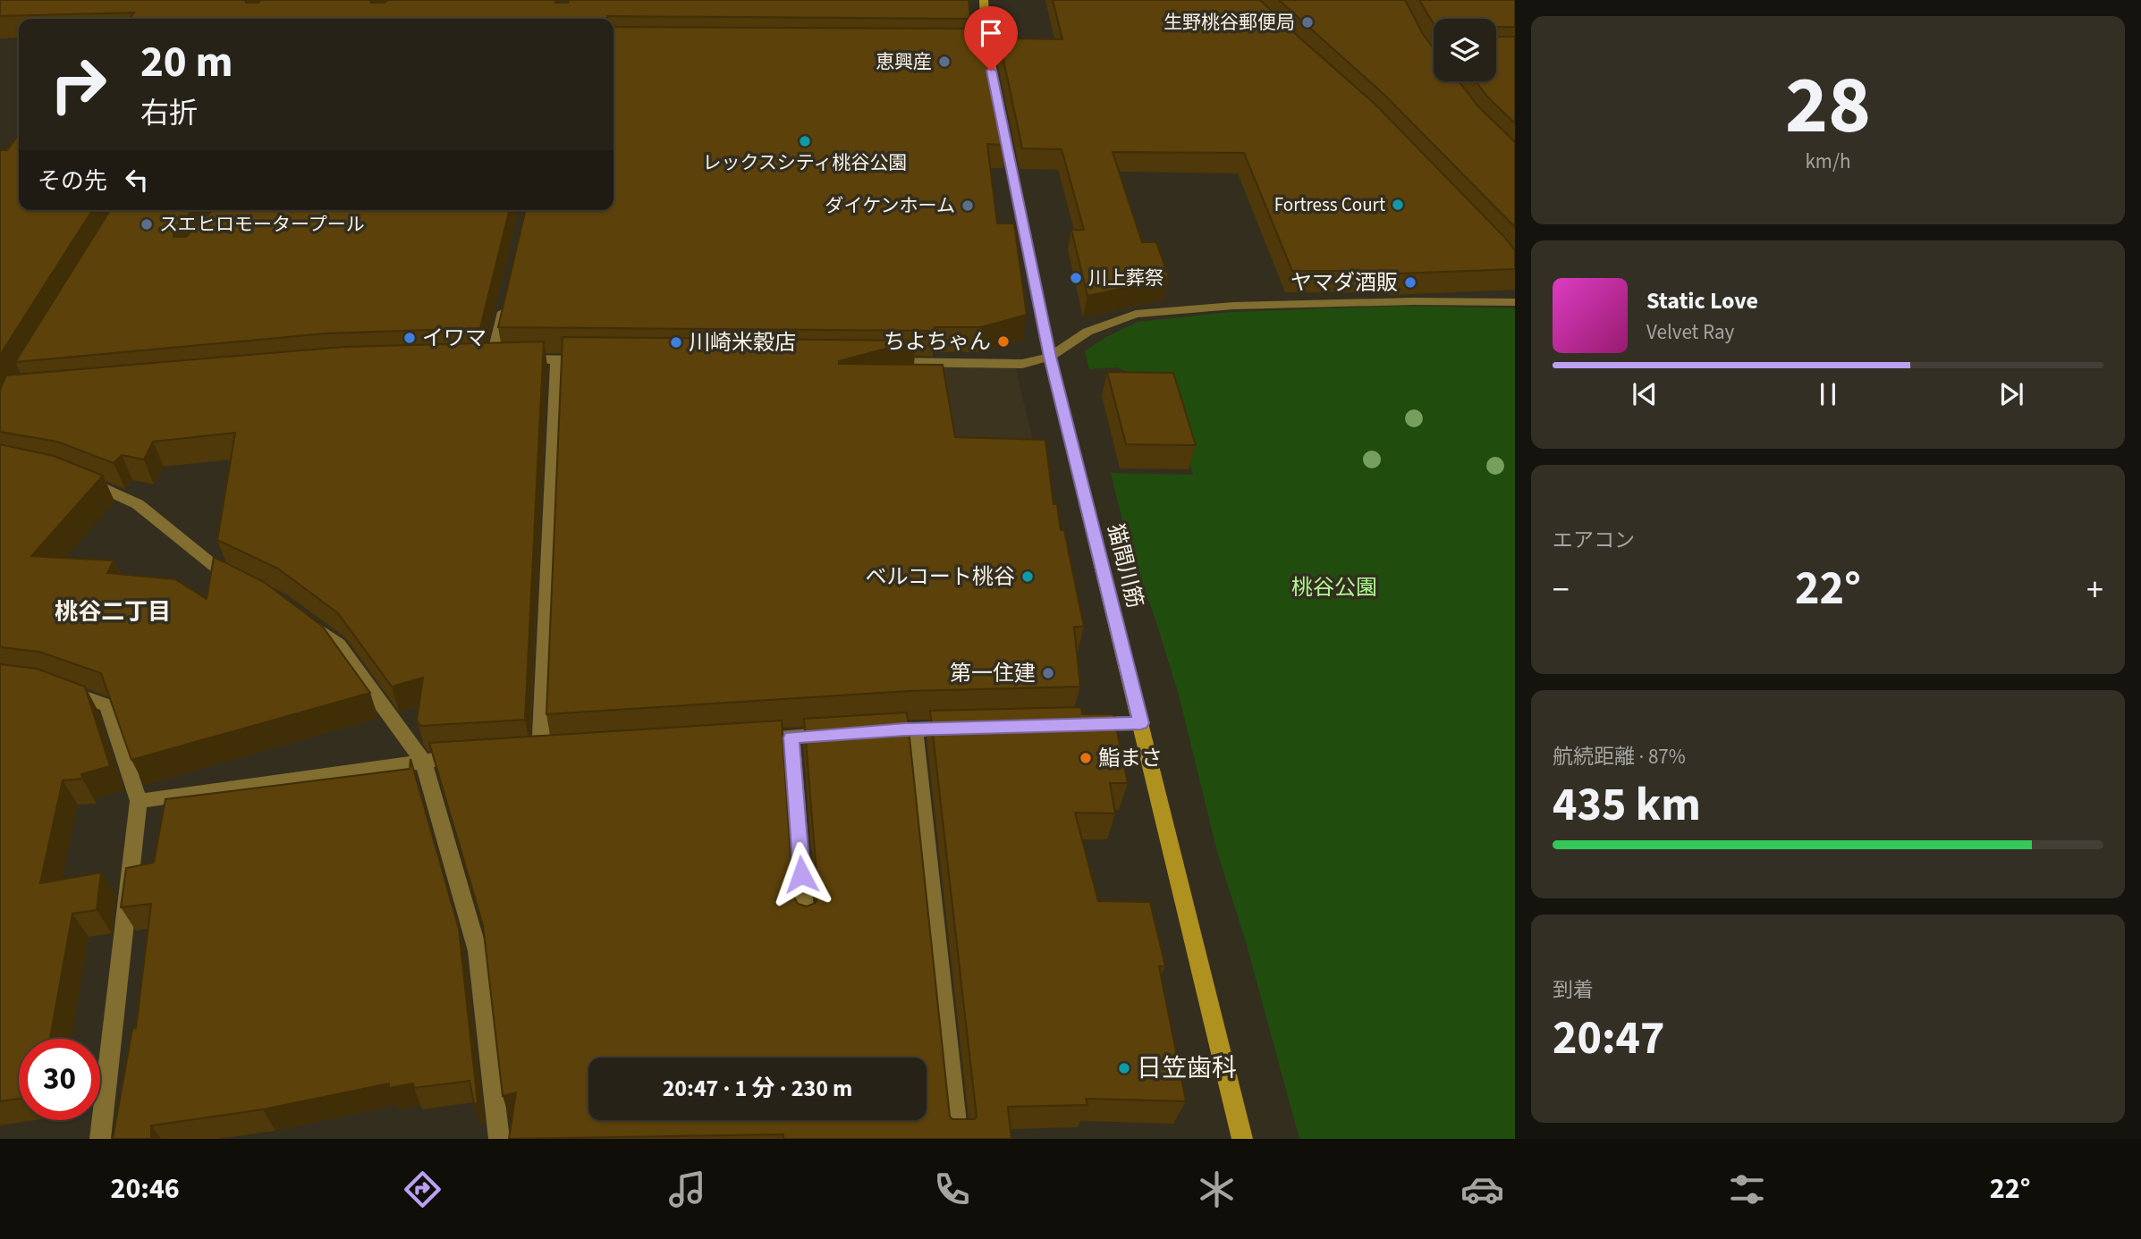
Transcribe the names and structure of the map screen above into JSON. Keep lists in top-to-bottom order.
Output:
{
  "streets": {
    "street": ["猫間川筋"]
  },
  "districts": ["桃谷二丁目"],
  "parks": ["桃谷公園"],
  "places": [
    "生野桃谷郵便局",
    "恵興産",
    "レックスシティ桃谷公園",
    "Fortress Court",
    "ダイケンホーム",
    "スエヒロモータープール",
    "川上葬祭",
    "ヤマダ酒販",
    "イワマ",
    "ちよちゃん",
    "川崎米穀店",
    "ベルコート桃谷",
    "第一住建",
    "鮨まさ",
    "日笠歯科"
  ],
  "page": {
    "tile": [
      ["28", "km/h"],
      "エアコン",
      ["航続距離 · 87%", "435 km"],
      ["到着", "20:47"]
    ],
    "turn": ["20 m", "右折"],
    "then": "その先",
    "song": ["Static Love", "Velvet Ray"],
    "heat": ["−", "22°", "+"],
    "limit": "30",
    "trip": "20:47 · 1 分 · 230 m",
    "tabs": ["20:46", "22°"]
  }
}
